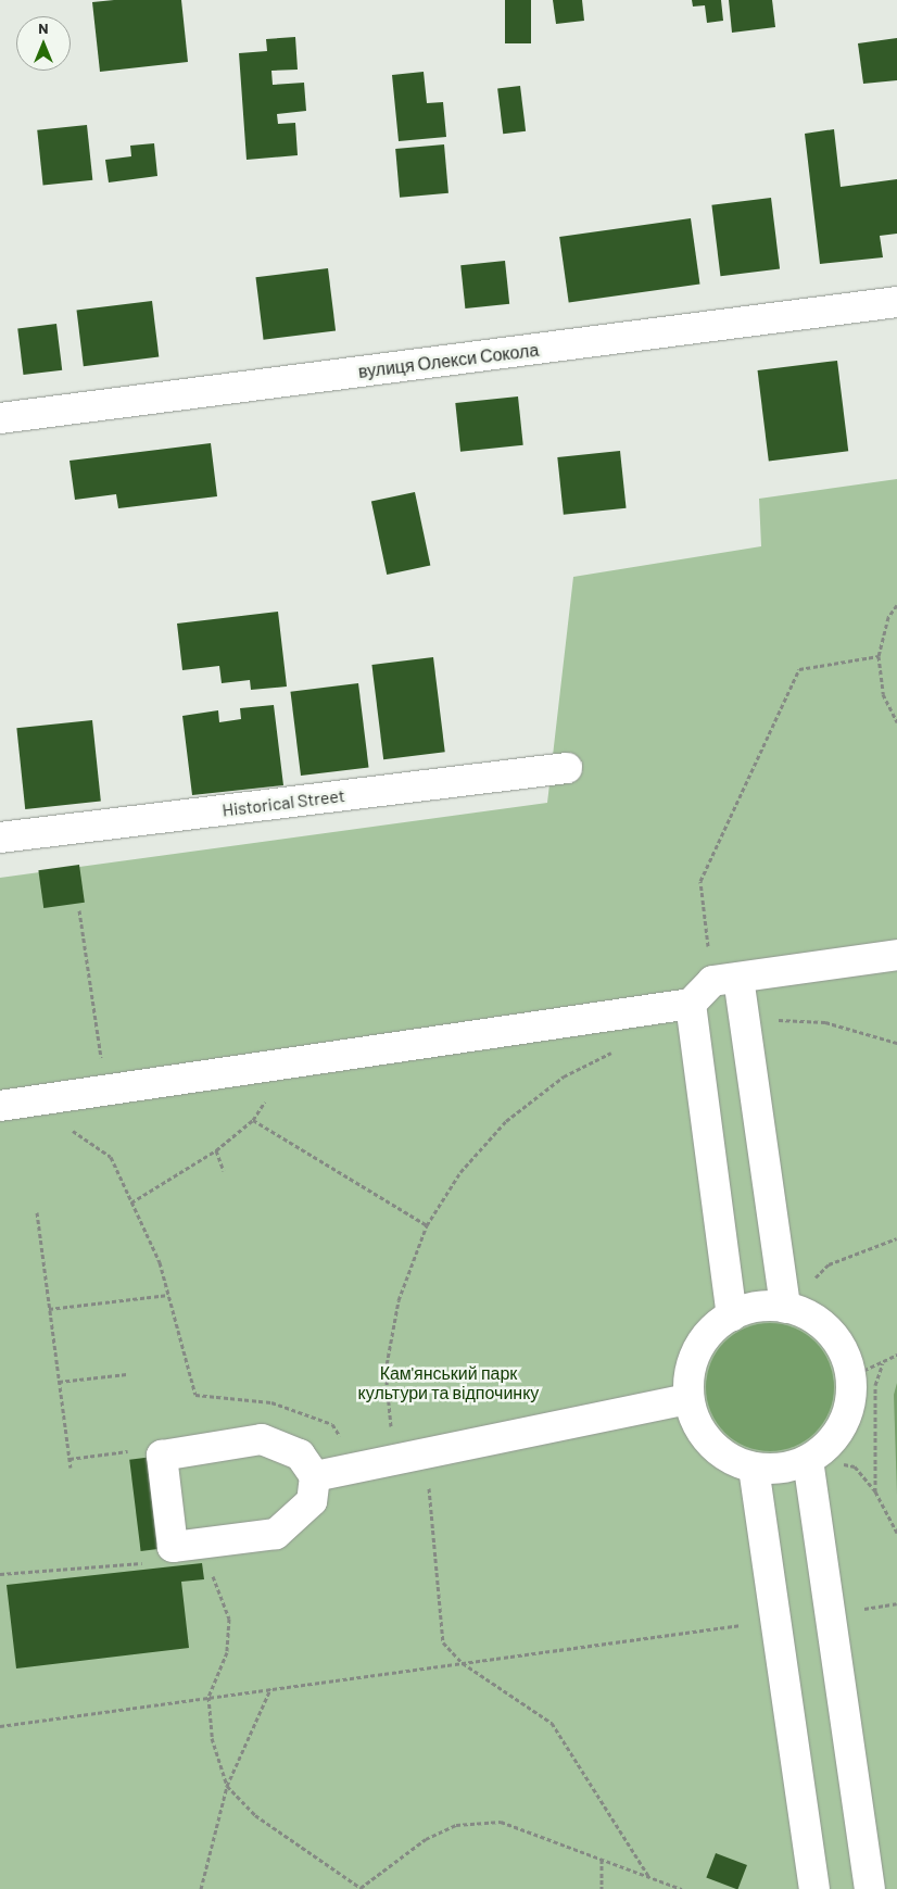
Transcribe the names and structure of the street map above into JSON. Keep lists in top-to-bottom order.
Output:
{
  "streets": {
    "street": ["вулиця Олекси Сокола", "Historical Street"]
  },
  "parks": ["Кам'янський парк культури та відпочинку"],
  "north": "top"
}
